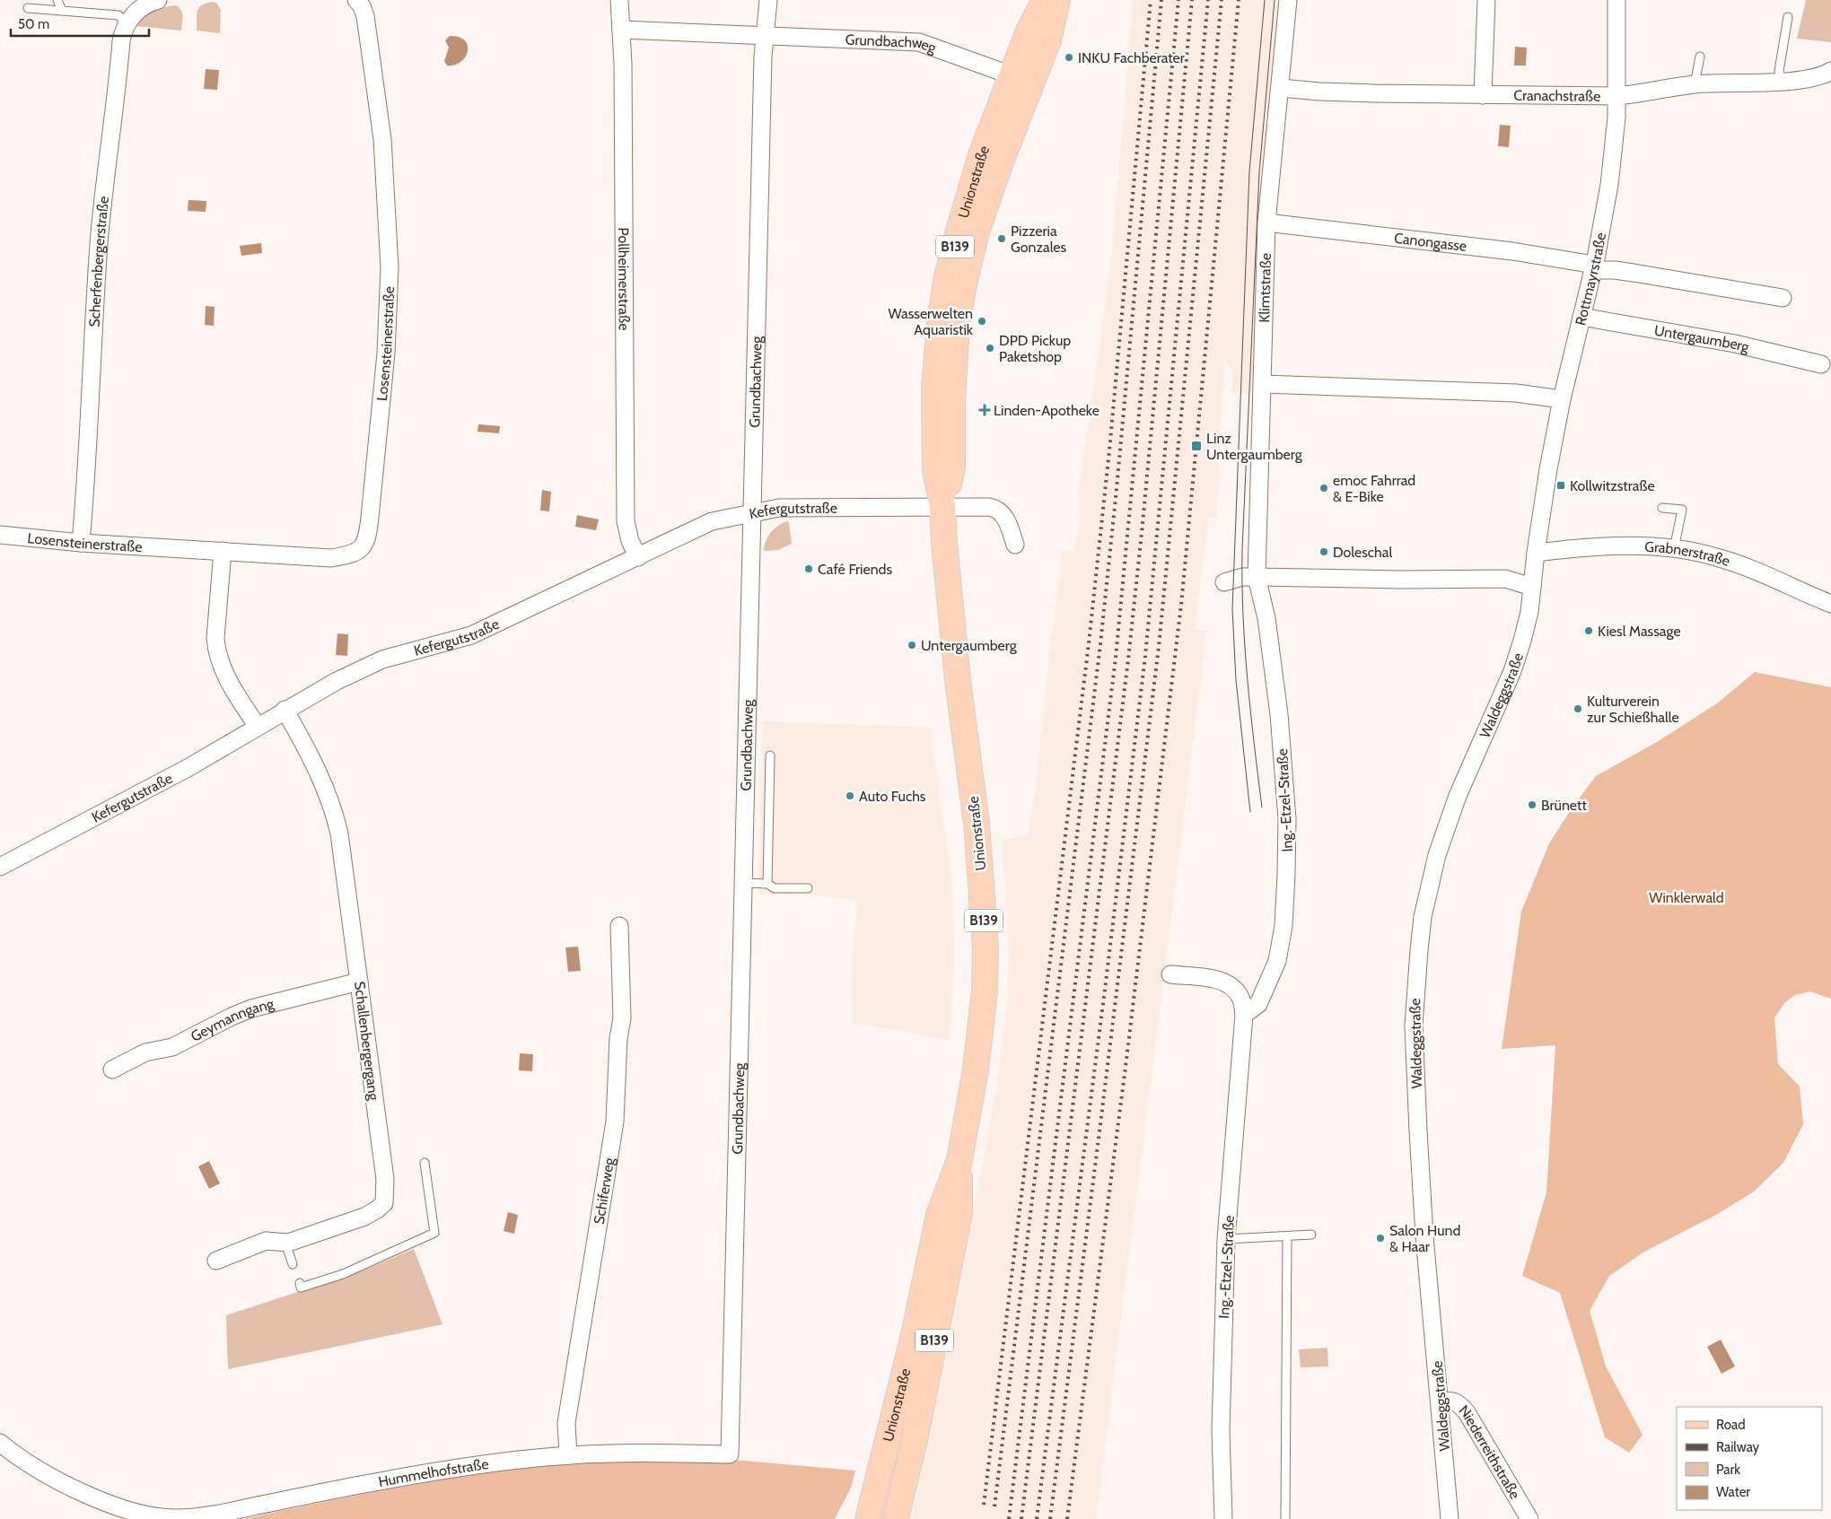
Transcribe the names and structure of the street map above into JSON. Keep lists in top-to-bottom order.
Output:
{
  "streets": {
    "main road": ["Unionstraße", "B139"],
    "street": [
      "Grundbachweg",
      "Cranachstraße",
      "Canongasse",
      "Scherfenbergerstraße",
      "Rottmayrstraße",
      "Pollheimerstraße",
      "Klimtstraße",
      "Untergaumberg",
      "Losensteinerstraße",
      "Kefergutstraße",
      "Grabnerstraße",
      "Waldeggstraße",
      "Ing.-Etzel-Straße",
      "Geymanngang",
      "Schallenbergergang",
      "Schiferweg",
      "Niederreithstraße",
      "Hummelhofstraße"
    ]
  },
  "crossings": [
    ["Grundbachweg", "Unionstraße"],
    ["Grundbachweg", "Pollheimerstraße"],
    ["Grundbachweg", "Kefergutstraße"],
    ["Grundbachweg", "Hummelhofstraße"],
    ["Cranachstraße", "Rottmayrstraße"],
    ["Cranachstraße", "Klimtstraße"],
    ["Unionstraße", "Kefergutstraße"],
    ["Canongasse", "Rottmayrstraße"],
    ["Canongasse", "Klimtstraße"],
    ["Scherfenbergerstraße", "Losensteinerstraße"],
    ["Rottmayrstraße", "Untergaumberg"],
    ["Rottmayrstraße", "Grabnerstraße"],
    ["Rottmayrstraße", "Waldeggstraße"],
    ["Pollheimerstraße", "Kefergutstraße"],
    ["Klimtstraße", "Ing.-Etzel-Straße"],
    ["Kefergutstraße", "Schallenbergergang"],
    ["Grabnerstraße", "Waldeggstraße"],
    ["Waldeggstraße", "Niederreithstraße"],
    ["Geymanngang", "Schallenbergergang"],
    ["Schiferweg", "Hummelhofstraße"]
  ],
  "parks": ["Winklerwald"],
  "places": {
    "other": [
      "INKU Fachberater",
      "Pizzeria Gonzales",
      "Wasserwelten Aquaristik",
      "DPD Pickup Paketshop",
      "emoc Fahrrad & E-Bike",
      "Doleschal",
      "Café Friends",
      "Kiesl Massage",
      "Untergaumberg",
      "Kulturverein zur Schießhalle",
      "Auto Fuchs",
      "Brünett",
      "Salon Hund & Haar"
    ],
    "health": ["Linden-Apotheke"],
    "transit": ["Linz Untergaumberg", "Kollwitzstraße"]
  },
  "legend": [
    "Road",
    "Railway",
    "Park",
    "Water"
  ],
  "scale_bar": "50 m"
}
